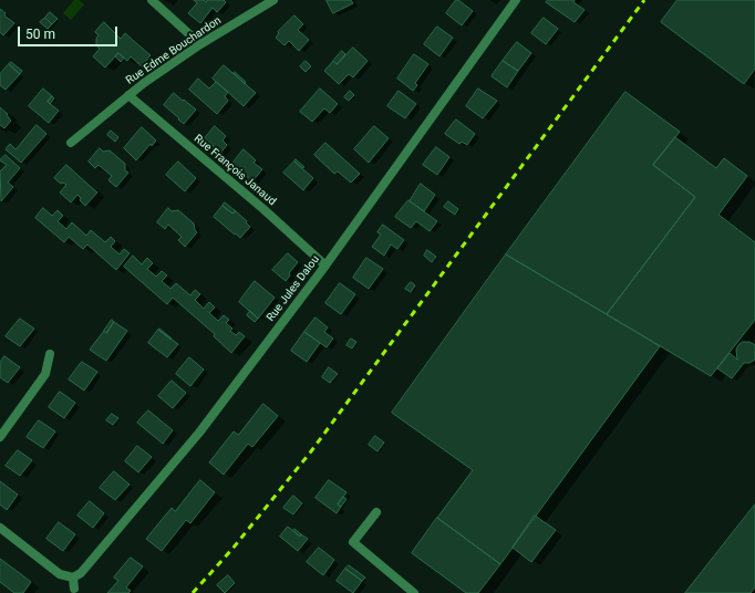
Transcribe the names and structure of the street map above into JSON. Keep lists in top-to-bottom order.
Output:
{
  "streets": {
    "street": ["Rue Edme Bouchardon", "Rue François Janaud", "Rue Jules Dalou"]
  },
  "crossings": [
    ["Rue Edme Bouchardon", "Rue François Janaud"],
    ["Rue François Janaud", "Rue Jules Dalou"]
  ],
  "scale_bar": "50 m"
}
